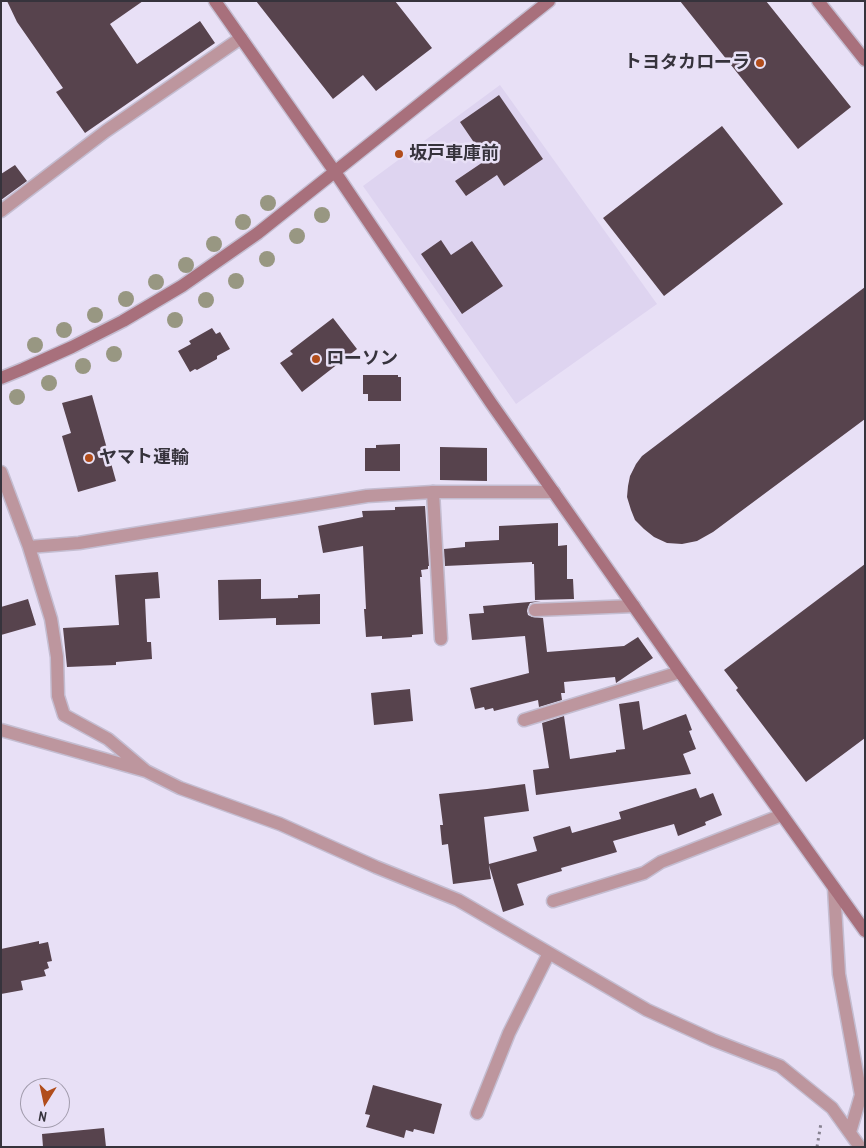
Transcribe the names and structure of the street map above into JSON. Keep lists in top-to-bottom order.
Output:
{
  "places": [
    "トヨタカローラ",
    "坂戸車庫前",
    "ローソン",
    "ヤマト運輸"
  ],
  "north": "bottom"
}
